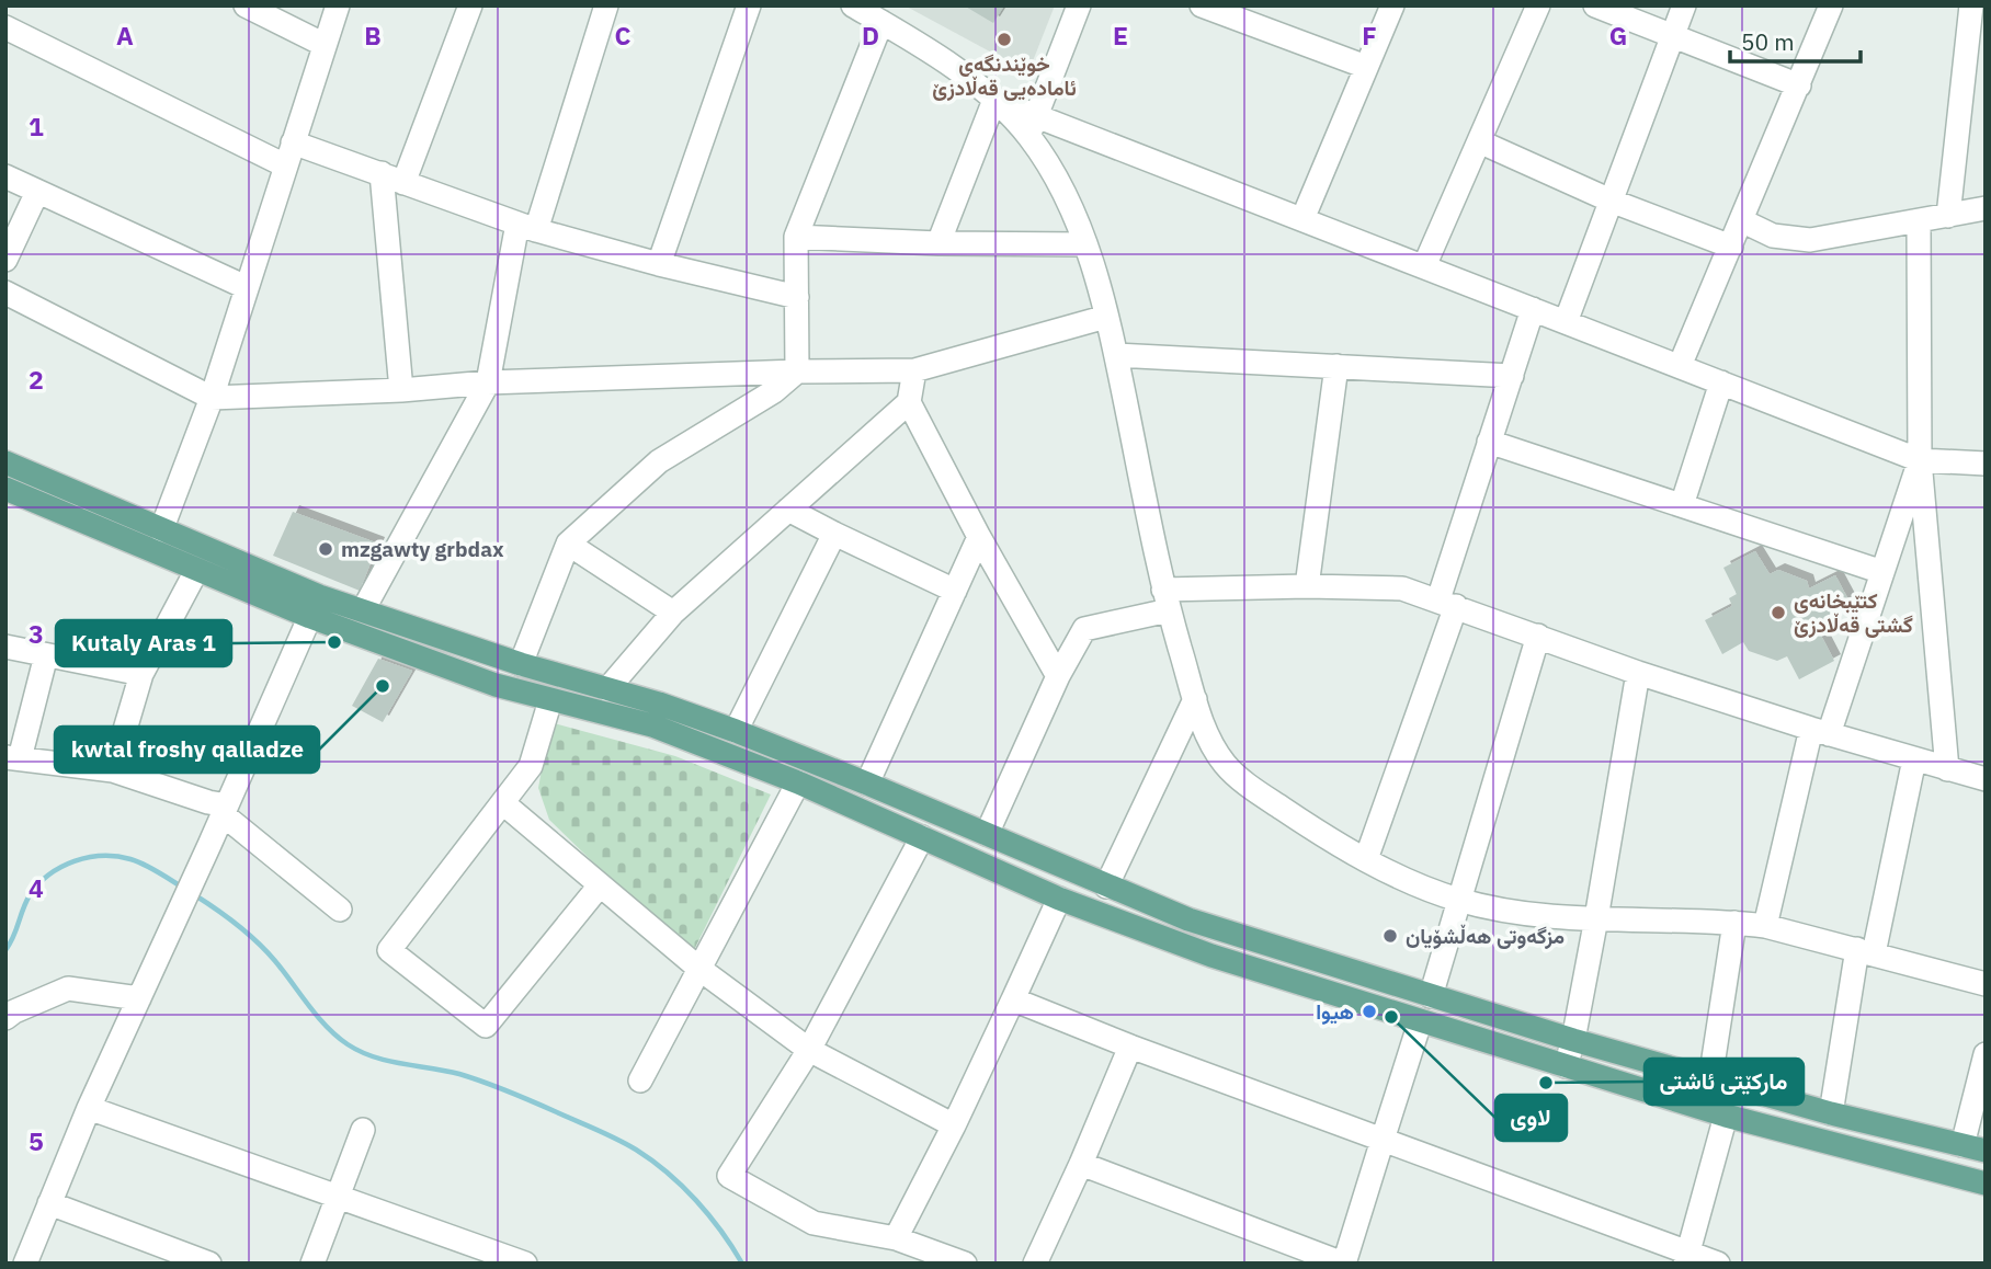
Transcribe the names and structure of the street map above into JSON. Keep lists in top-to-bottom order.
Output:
{
  "places": [
    "خوێندنگەی ئامادەیی قەڵادزێ",
    "mzgawty grbdax",
    "کتێبخانەی گشتی قەڵادزێ",
    "Kutaly Aras 1",
    "kwtal froshy qalladze",
    "مزگەوتی ھەڵشۆیان",
    "هیوا",
    "لاوی",
    "مارکێتی ئاشتی"
  ],
  "scale_bar": "50 m",
  "grid": {
    "columns": [
      "A",
      "B",
      "C",
      "D",
      "E",
      "F",
      "G"
    ],
    "rows": [
      "1",
      "2",
      "3",
      "4",
      "5"
    ]
  }
}
